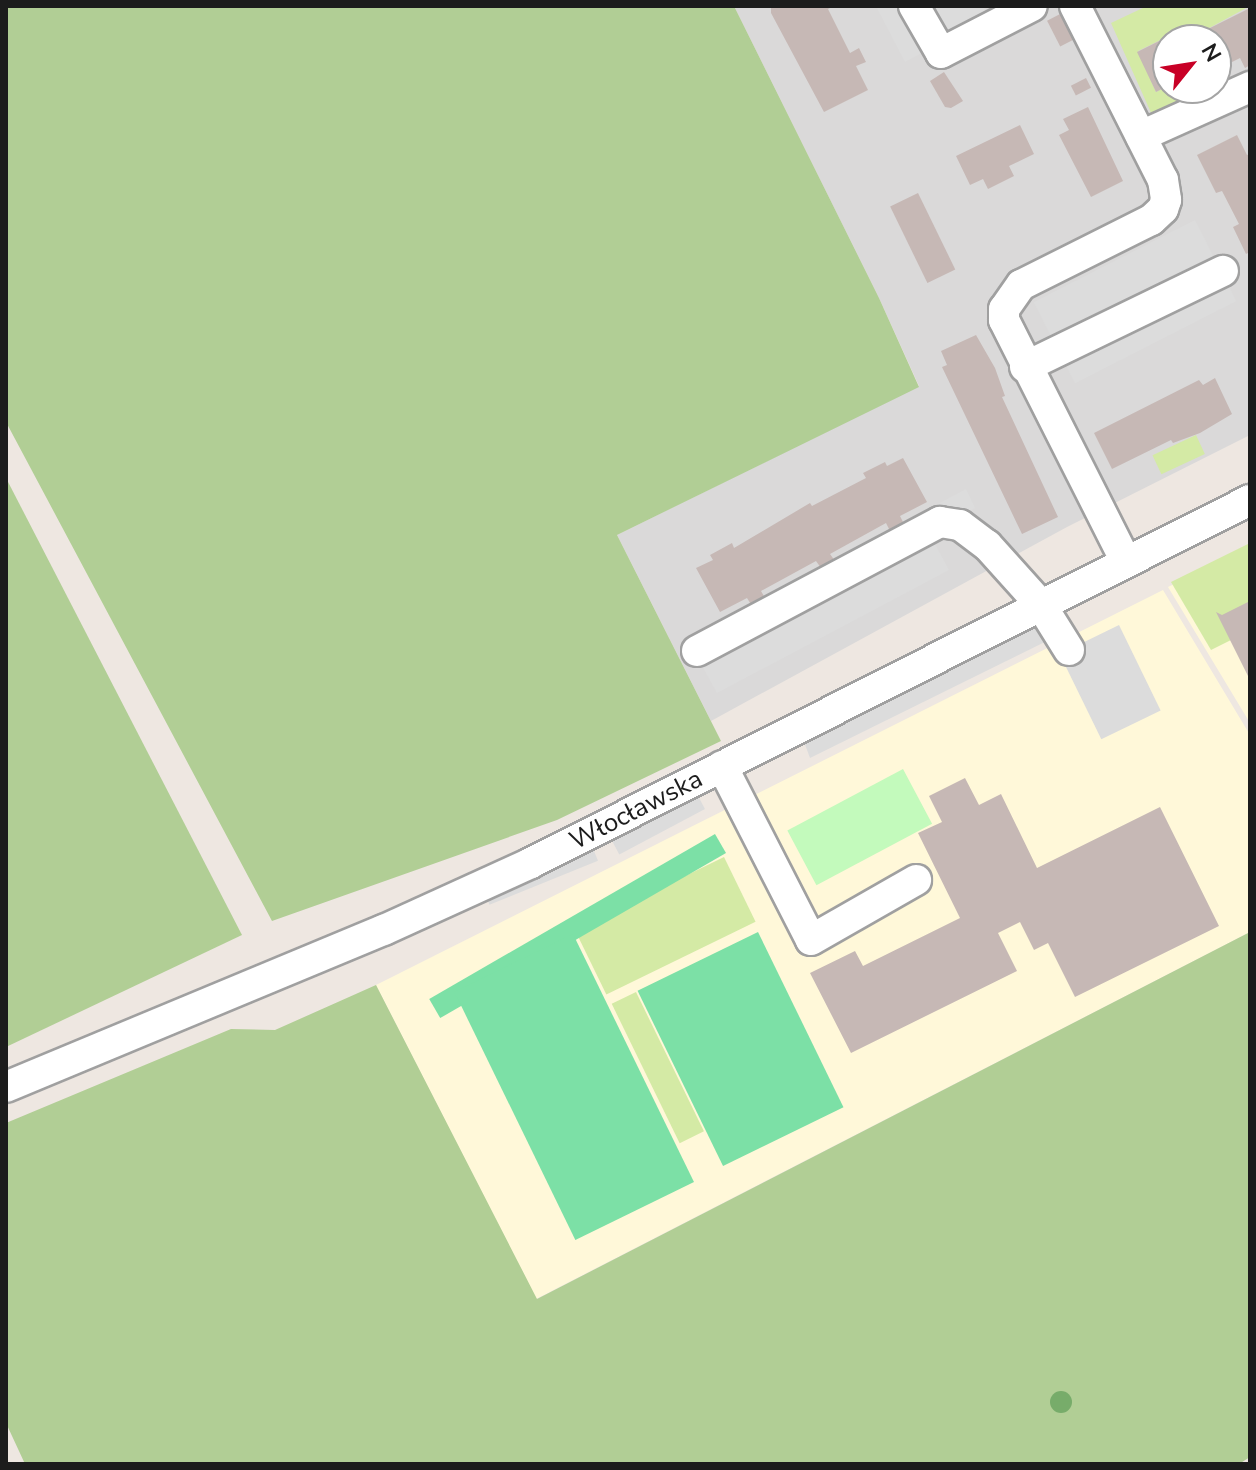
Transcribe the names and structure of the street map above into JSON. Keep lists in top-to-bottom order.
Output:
{
  "streets": {
    "street": ["Włocławska"]
  },
  "north": "top right"
}
